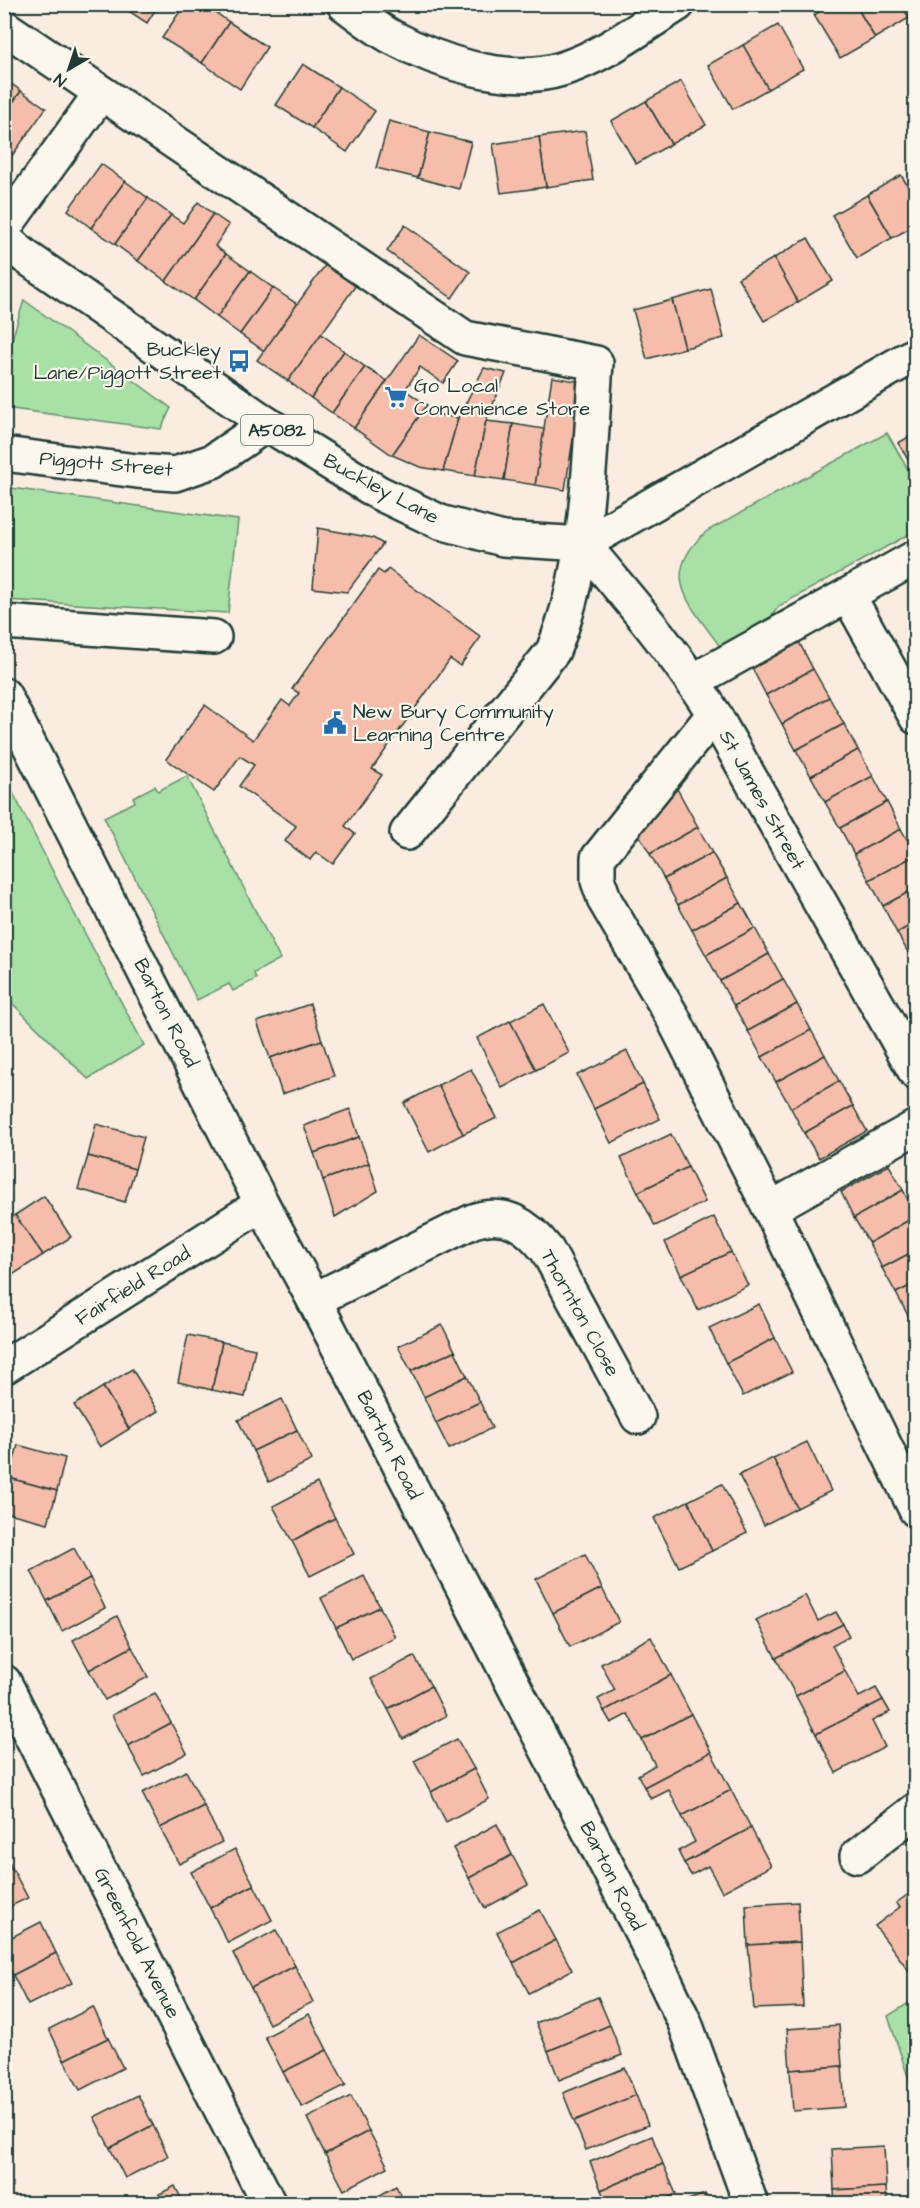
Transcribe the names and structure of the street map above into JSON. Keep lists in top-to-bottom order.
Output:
{
  "streets": {
    "street": [
      "A5082",
      "Piggott Street",
      "Buckley Lane",
      "St James Street",
      "Barton Road",
      "Fairfield Road",
      "Thornton Close",
      "Greenfold Avenue"
    ]
  },
  "crossings": [
    ["Piggott Street", "Buckley Lane"],
    ["Buckley Lane", "St James Street"],
    ["Barton Road", "Fairfield Road"],
    ["Barton Road", "Thornton Close"]
  ],
  "places": {
    "bus stop": ["Buckley Lane/Piggott Street"],
    "supermarket": ["Go Local Convenience Store"],
    "public building": ["New Bury Community Learning Centre"]
  },
  "north": "bottom left"
}
